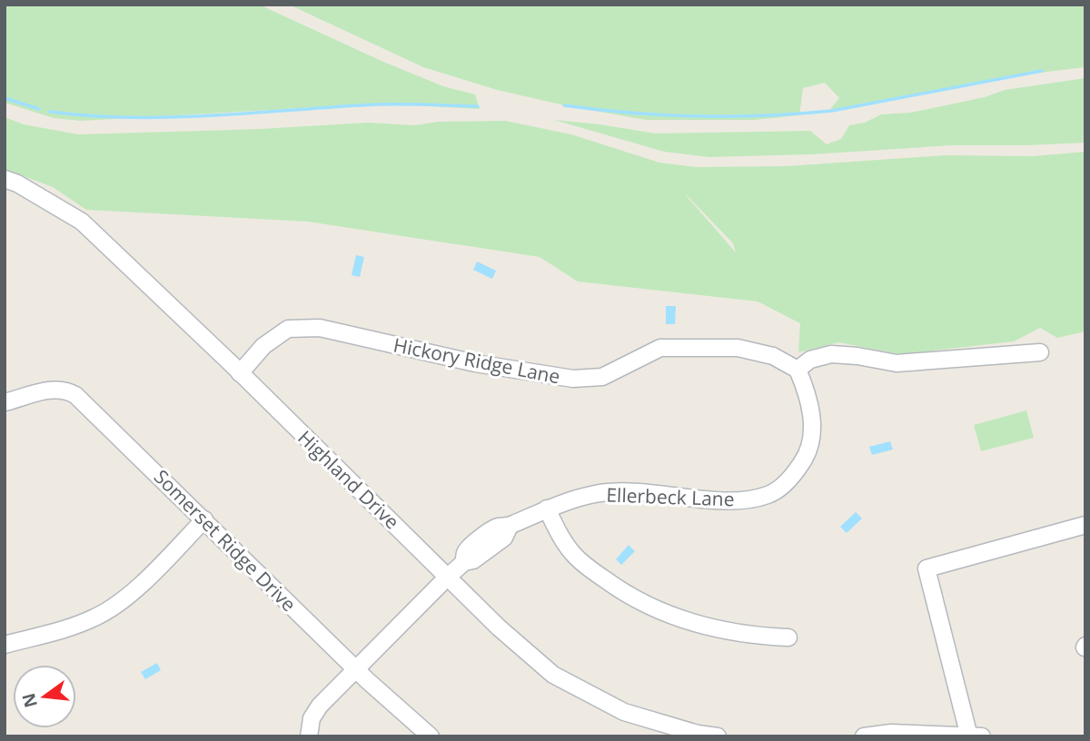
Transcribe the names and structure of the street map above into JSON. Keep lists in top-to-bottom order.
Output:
{
  "streets": {
    "street": [
      "Hickory Ridge Lane",
      "Highland Drive",
      "Ellerbeck Lane",
      "Somerset Ridge Drive"
    ]
  },
  "crossings": [
    ["Hickory Ridge Lane", "Highland Drive"],
    ["Hickory Ridge Lane", "Ellerbeck Lane"],
    ["Highland Drive", "Ellerbeck Lane"],
    ["Ellerbeck Lane", "Somerset Ridge Drive"]
  ],
  "north": "left"
}
